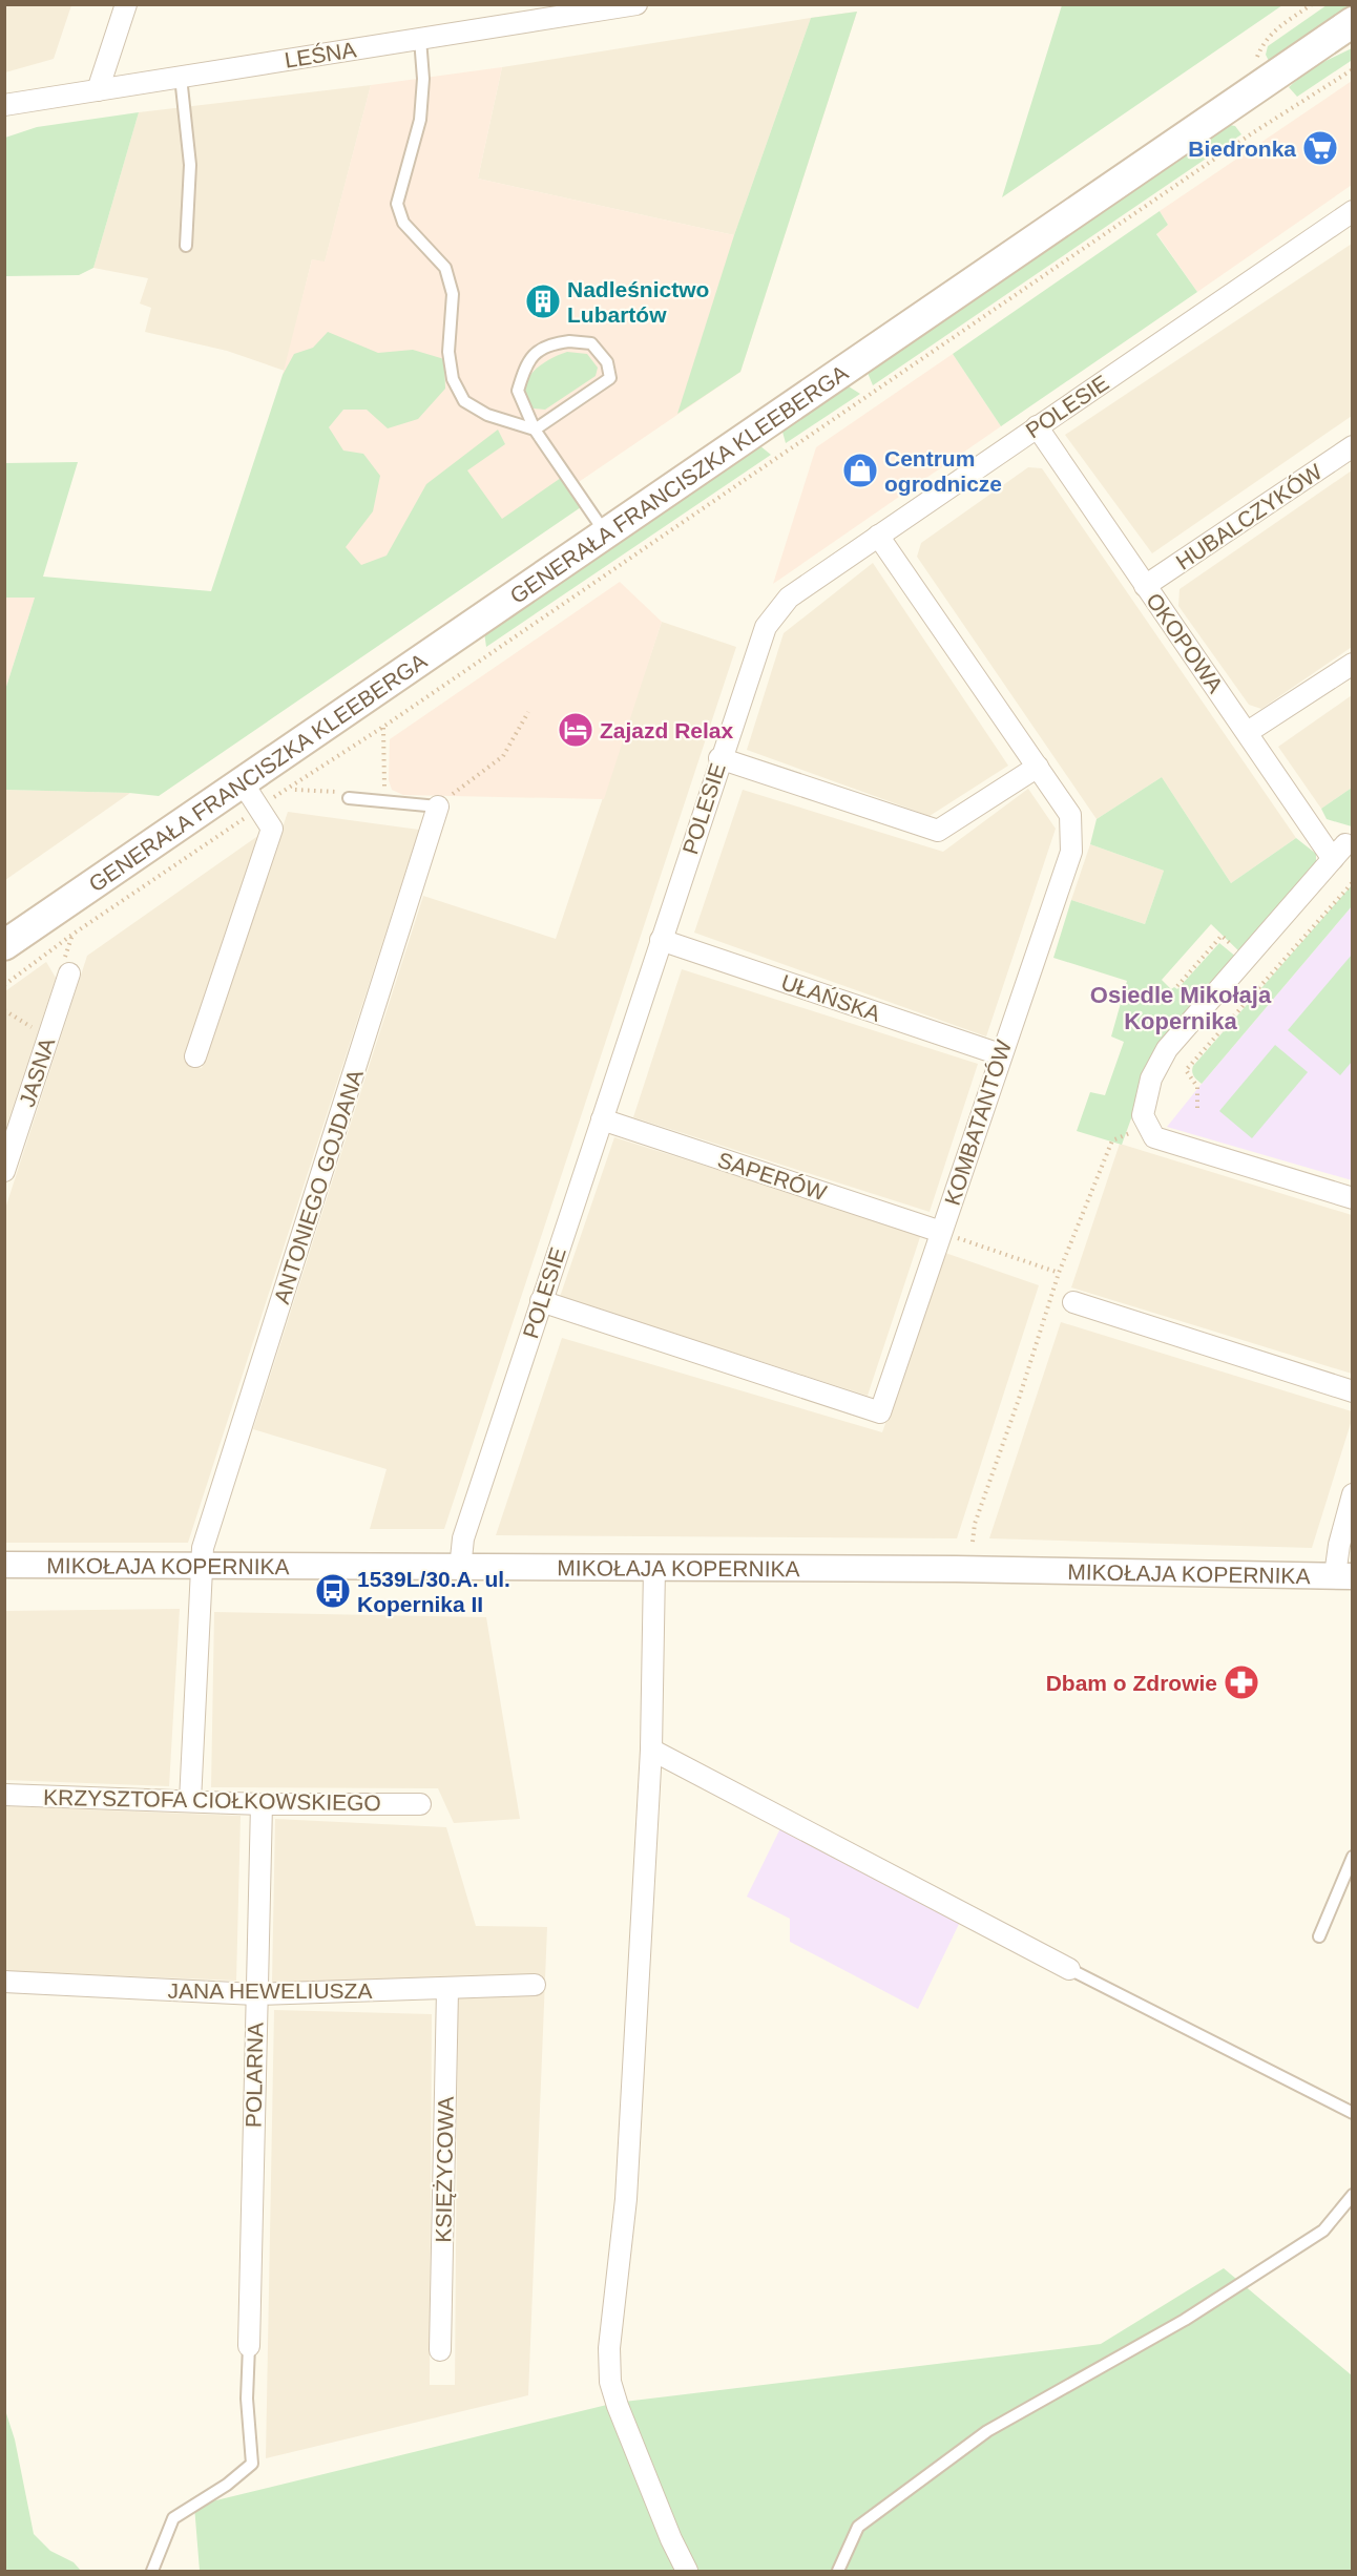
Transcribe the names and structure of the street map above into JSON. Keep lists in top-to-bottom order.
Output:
{
  "streets": {
    "main road": ["GENERAŁA FRANCISZKA KLEEBERGA"],
    "street": [
      "LEŚNA",
      "POLESIE",
      "HUBALCZYKÓW",
      "OKOPOWA",
      "UŁAŃSKA",
      "JASNA",
      "KOMBATANTÓW",
      "SAPERÓW",
      "ANTONIEGO GOJDANA",
      "MIKOŁAJA KOPERNIKA",
      "KRZYSZTOFA CIOŁKOWSKIEGO",
      "JANA HEWELIUSZA",
      "POLARNA",
      "KSIĘŻYCOWA"
    ]
  },
  "crossings": [
    ["POLESIE", "OKOPOWA"],
    ["POLESIE", "UŁAŃSKA"],
    ["POLESIE", "KOMBATANTÓW"],
    ["POLESIE", "SAPERÓW"],
    ["POLESIE", "MIKOŁAJA KOPERNIKA"],
    ["HUBALCZYKÓW", "OKOPOWA"],
    ["UŁAŃSKA", "KOMBATANTÓW"],
    ["KOMBATANTÓW", "SAPERÓW"],
    ["ANTONIEGO GOJDANA", "MIKOŁAJA KOPERNIKA"],
    ["KRZYSZTOFA CIOŁKOWSKIEGO", "POLARNA"],
    ["JANA HEWELIUSZA", "POLARNA"],
    ["JANA HEWELIUSZA", "KSIĘŻYCOWA"]
  ],
  "districts": ["Osiedle Mikołaja Kopernika"],
  "places": {
    "supermarket": ["Biedronka"],
    "building": ["Nadleśnictwo Lubartów"],
    "shop": ["Centrum ogrodnicze"],
    "hotel": ["Zajazd Relax"],
    "bus stop": ["1539L/30.A. ul. Kopernika II"],
    "pharmacy": ["Dbam o Zdrowie"]
  }
}
